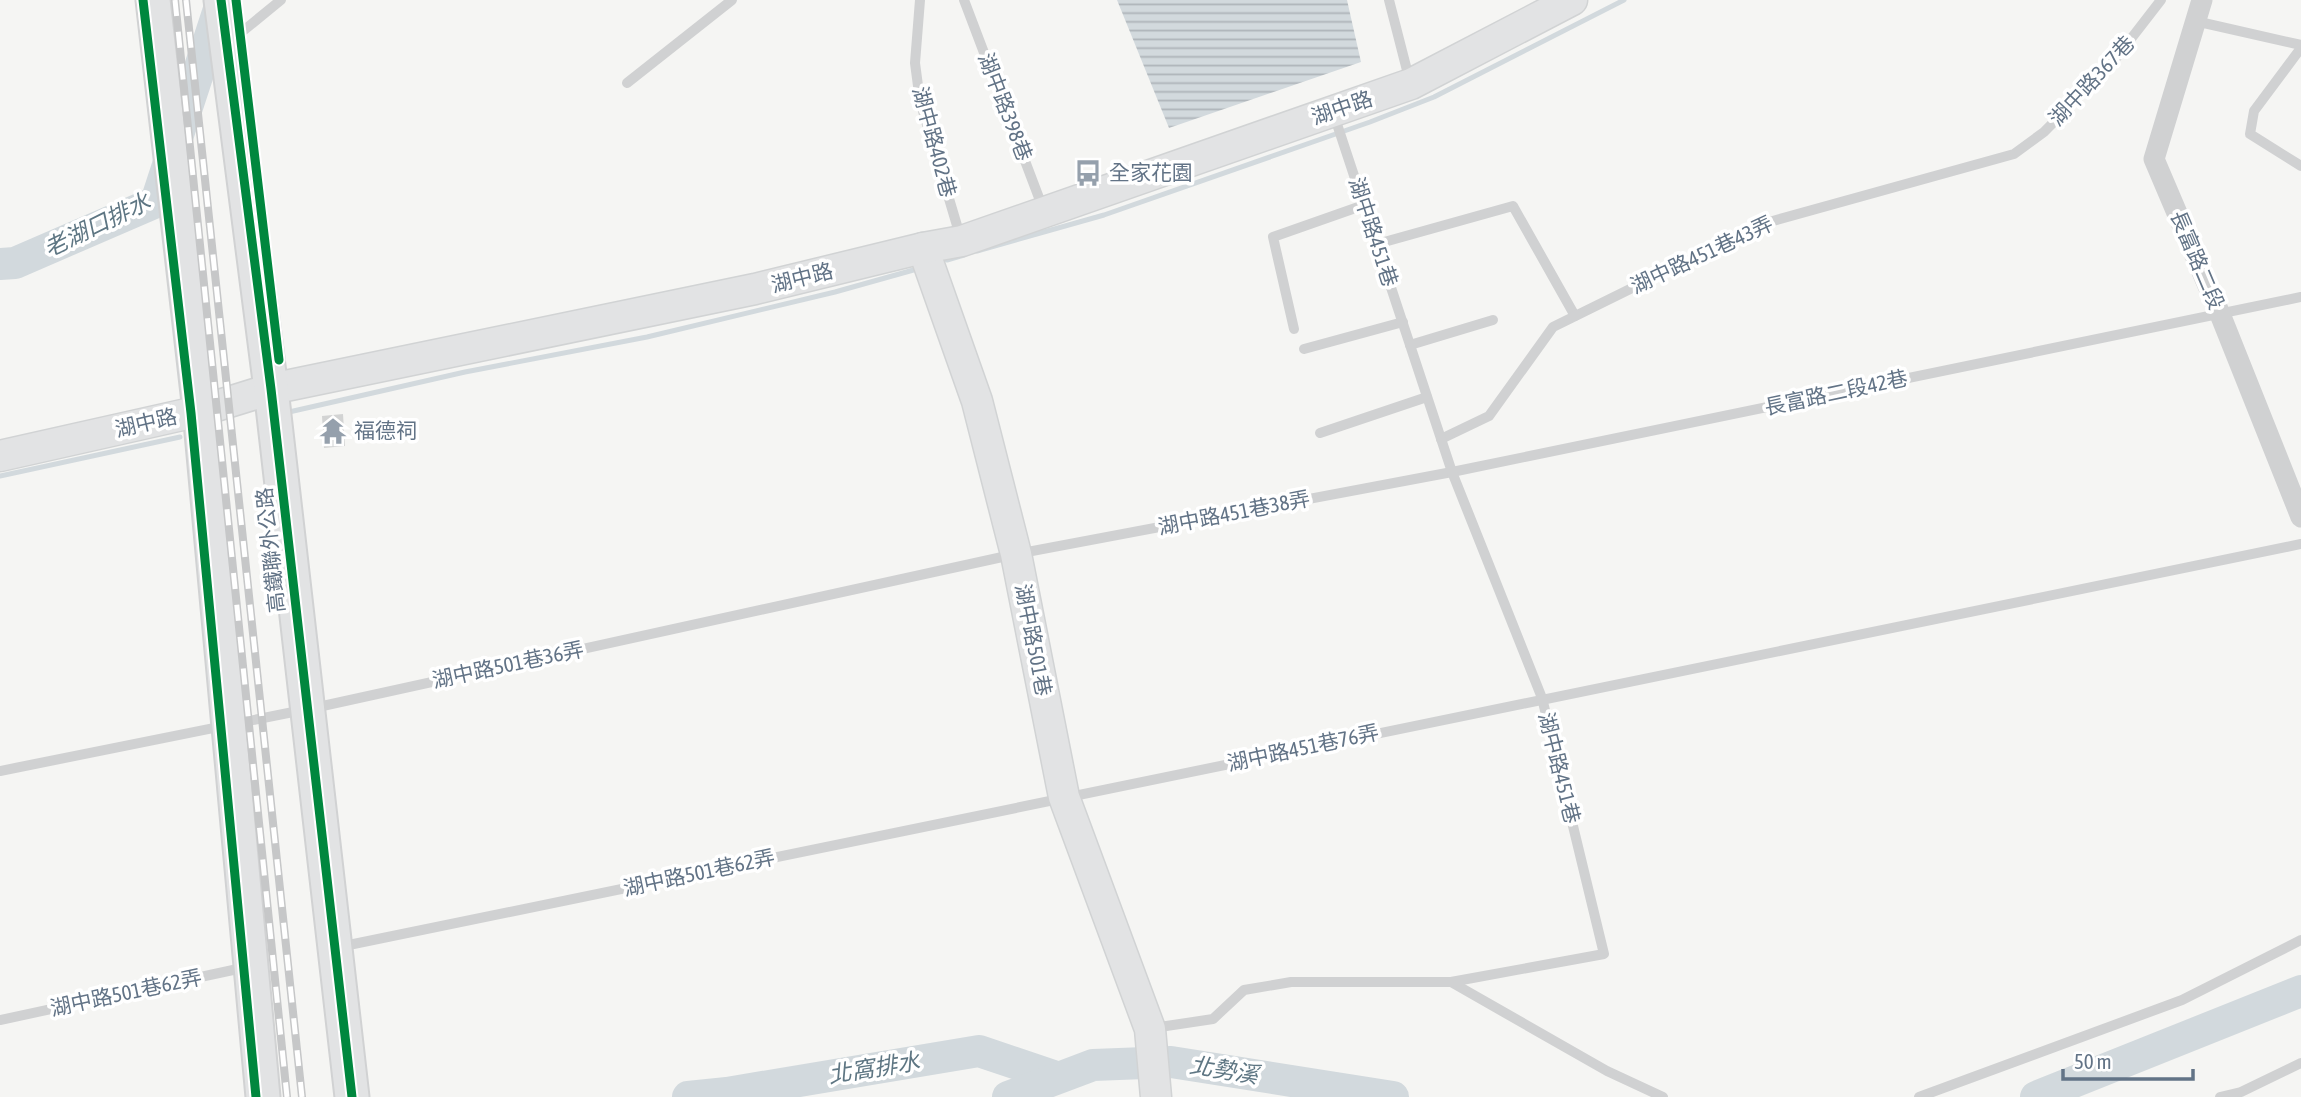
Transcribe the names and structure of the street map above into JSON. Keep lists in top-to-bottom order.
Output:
{
  "streets": {
    "main road": ["高鐵聯外公路"],
    "street": ["湖中路", "長富路二段", "湖中路501巷"],
    "lane": [
      "湖中路367巷",
      "湖中路398巷",
      "湖中路402巷",
      "湖中路451巷",
      "湖中路451巷43弄",
      "長富路二段42巷",
      "湖中路451巷38弄",
      "湖中路501巷36弄",
      "湖中路451巷76弄",
      "湖中路501巷62弄"
    ]
  },
  "crossings": [
    ["湖中路367巷", "湖中路451巷43弄"],
    ["湖中路398巷", "湖中路"],
    ["湖中路", "湖中路402巷"],
    ["湖中路", "湖中路451巷"],
    ["湖中路", "高鐵聯外公路"],
    ["湖中路", "湖中路501巷"],
    ["湖中路451巷", "湖中路451巷43弄"],
    ["湖中路451巷", "長富路二段42巷"],
    ["湖中路451巷", "湖中路451巷38弄"],
    ["湖中路451巷", "湖中路501巷"],
    ["湖中路451巷", "湖中路451巷76弄"],
    ["長富路二段", "長富路二段42巷"],
    ["長富路二段42巷", "湖中路451巷38弄"],
    ["湖中路451巷38弄", "湖中路501巷"],
    ["湖中路451巷38弄", "湖中路501巷36弄"],
    ["高鐵聯外公路", "湖中路501巷36弄"],
    ["高鐵聯外公路", "湖中路501巷62弄"],
    ["湖中路501巷", "湖中路501巷36弄"],
    ["湖中路501巷", "湖中路451巷76弄"],
    ["湖中路501巷", "湖中路501巷62弄"],
    ["湖中路451巷76弄", "湖中路501巷62弄"]
  ],
  "water": ["老湖口排水", "北窩排水", "北勢溪"],
  "places": {
    "bus stop": ["全家花園"],
    "temple": ["福德祠"]
  },
  "scale_bar": "50 m"
}
